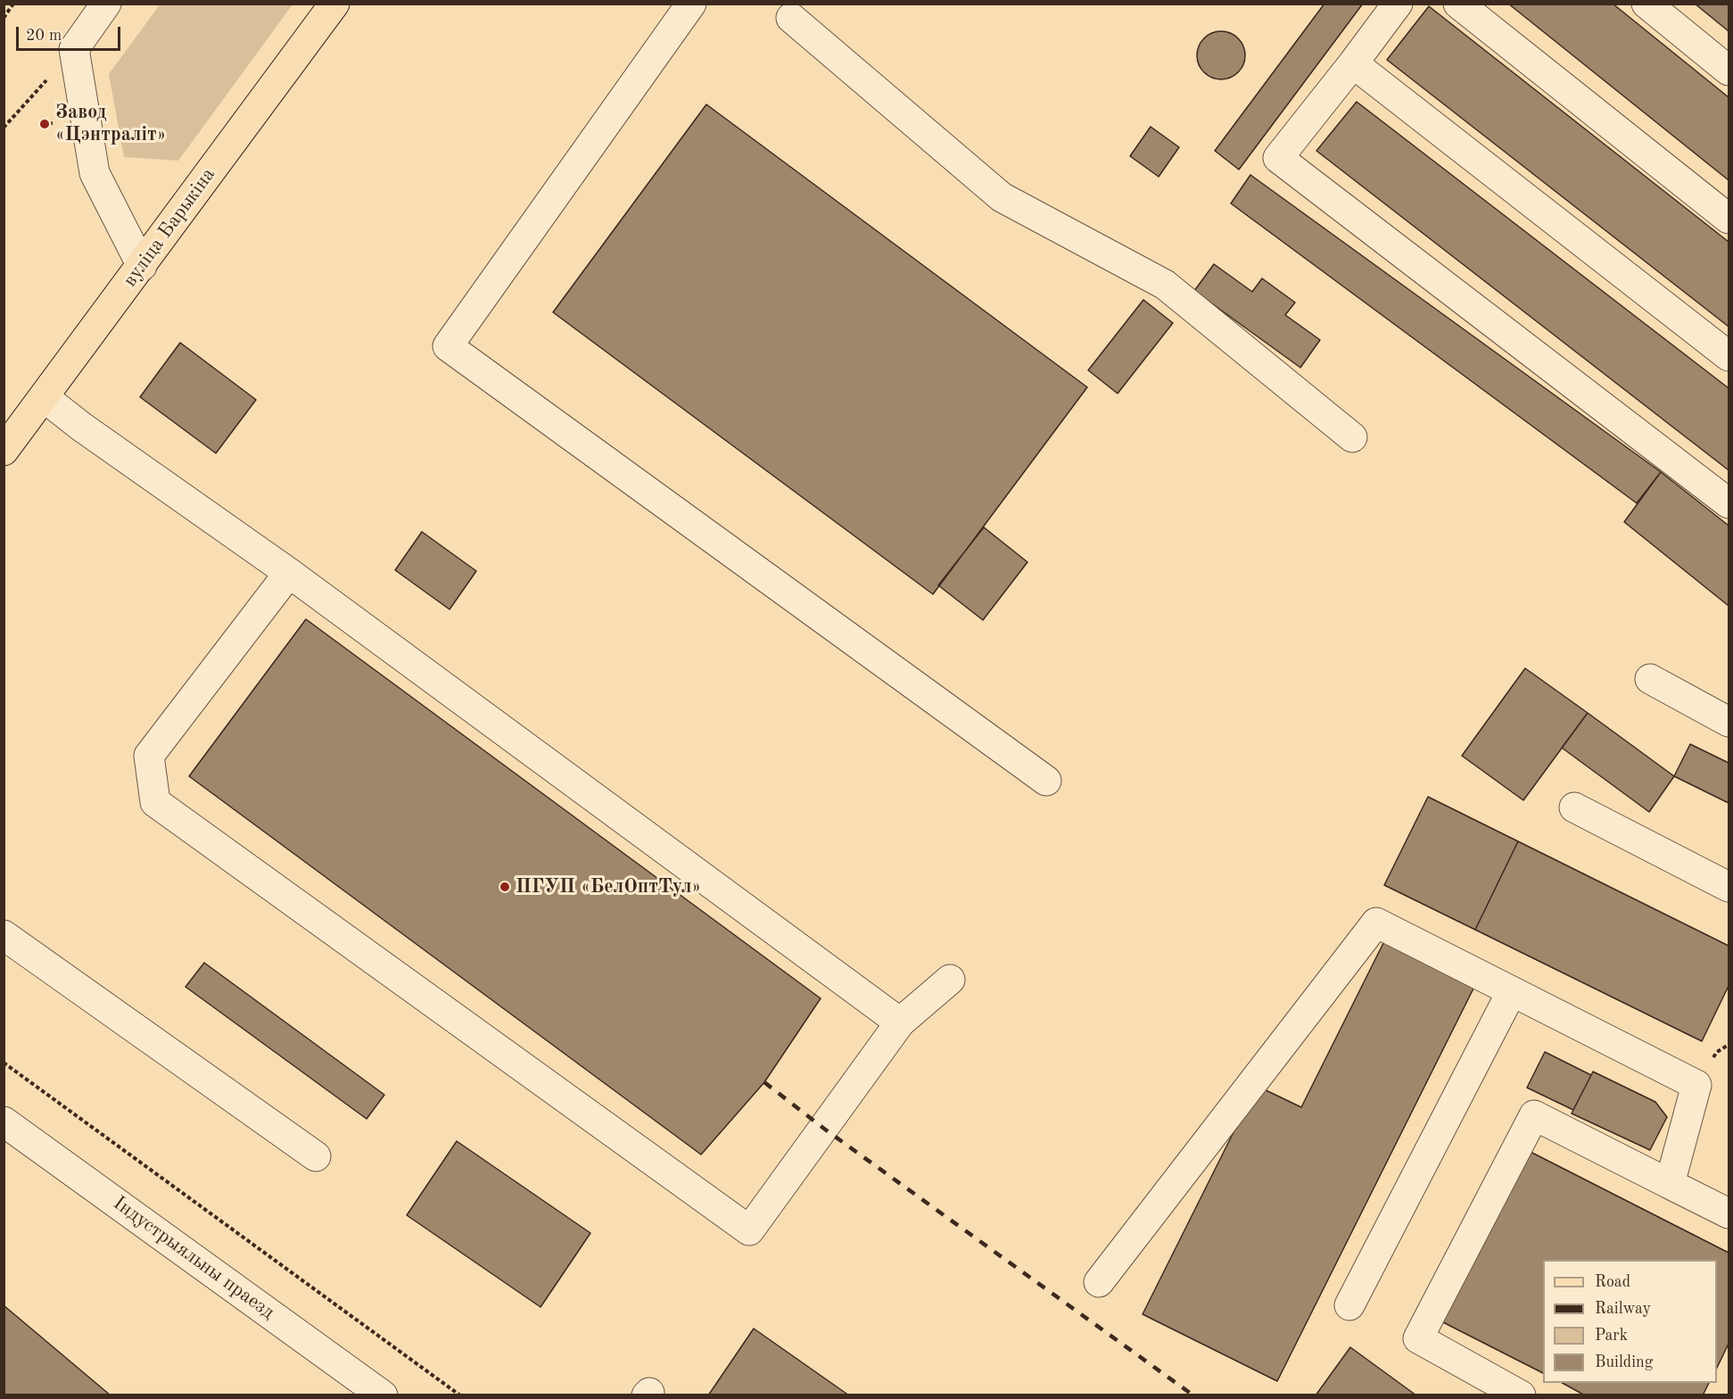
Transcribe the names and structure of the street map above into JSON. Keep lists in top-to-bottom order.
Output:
{
  "streets": {
    "main road": ["вуліца Барыкіна"],
    "street": ["Індустрыяльны праезд"]
  },
  "places": ["Завод «Цэнтраліт»", "ПГУП «БелОптТул»"],
  "legend": [
    "Road",
    "Railway",
    "Park",
    "Building"
  ],
  "scale_bar": "20 m"
}
